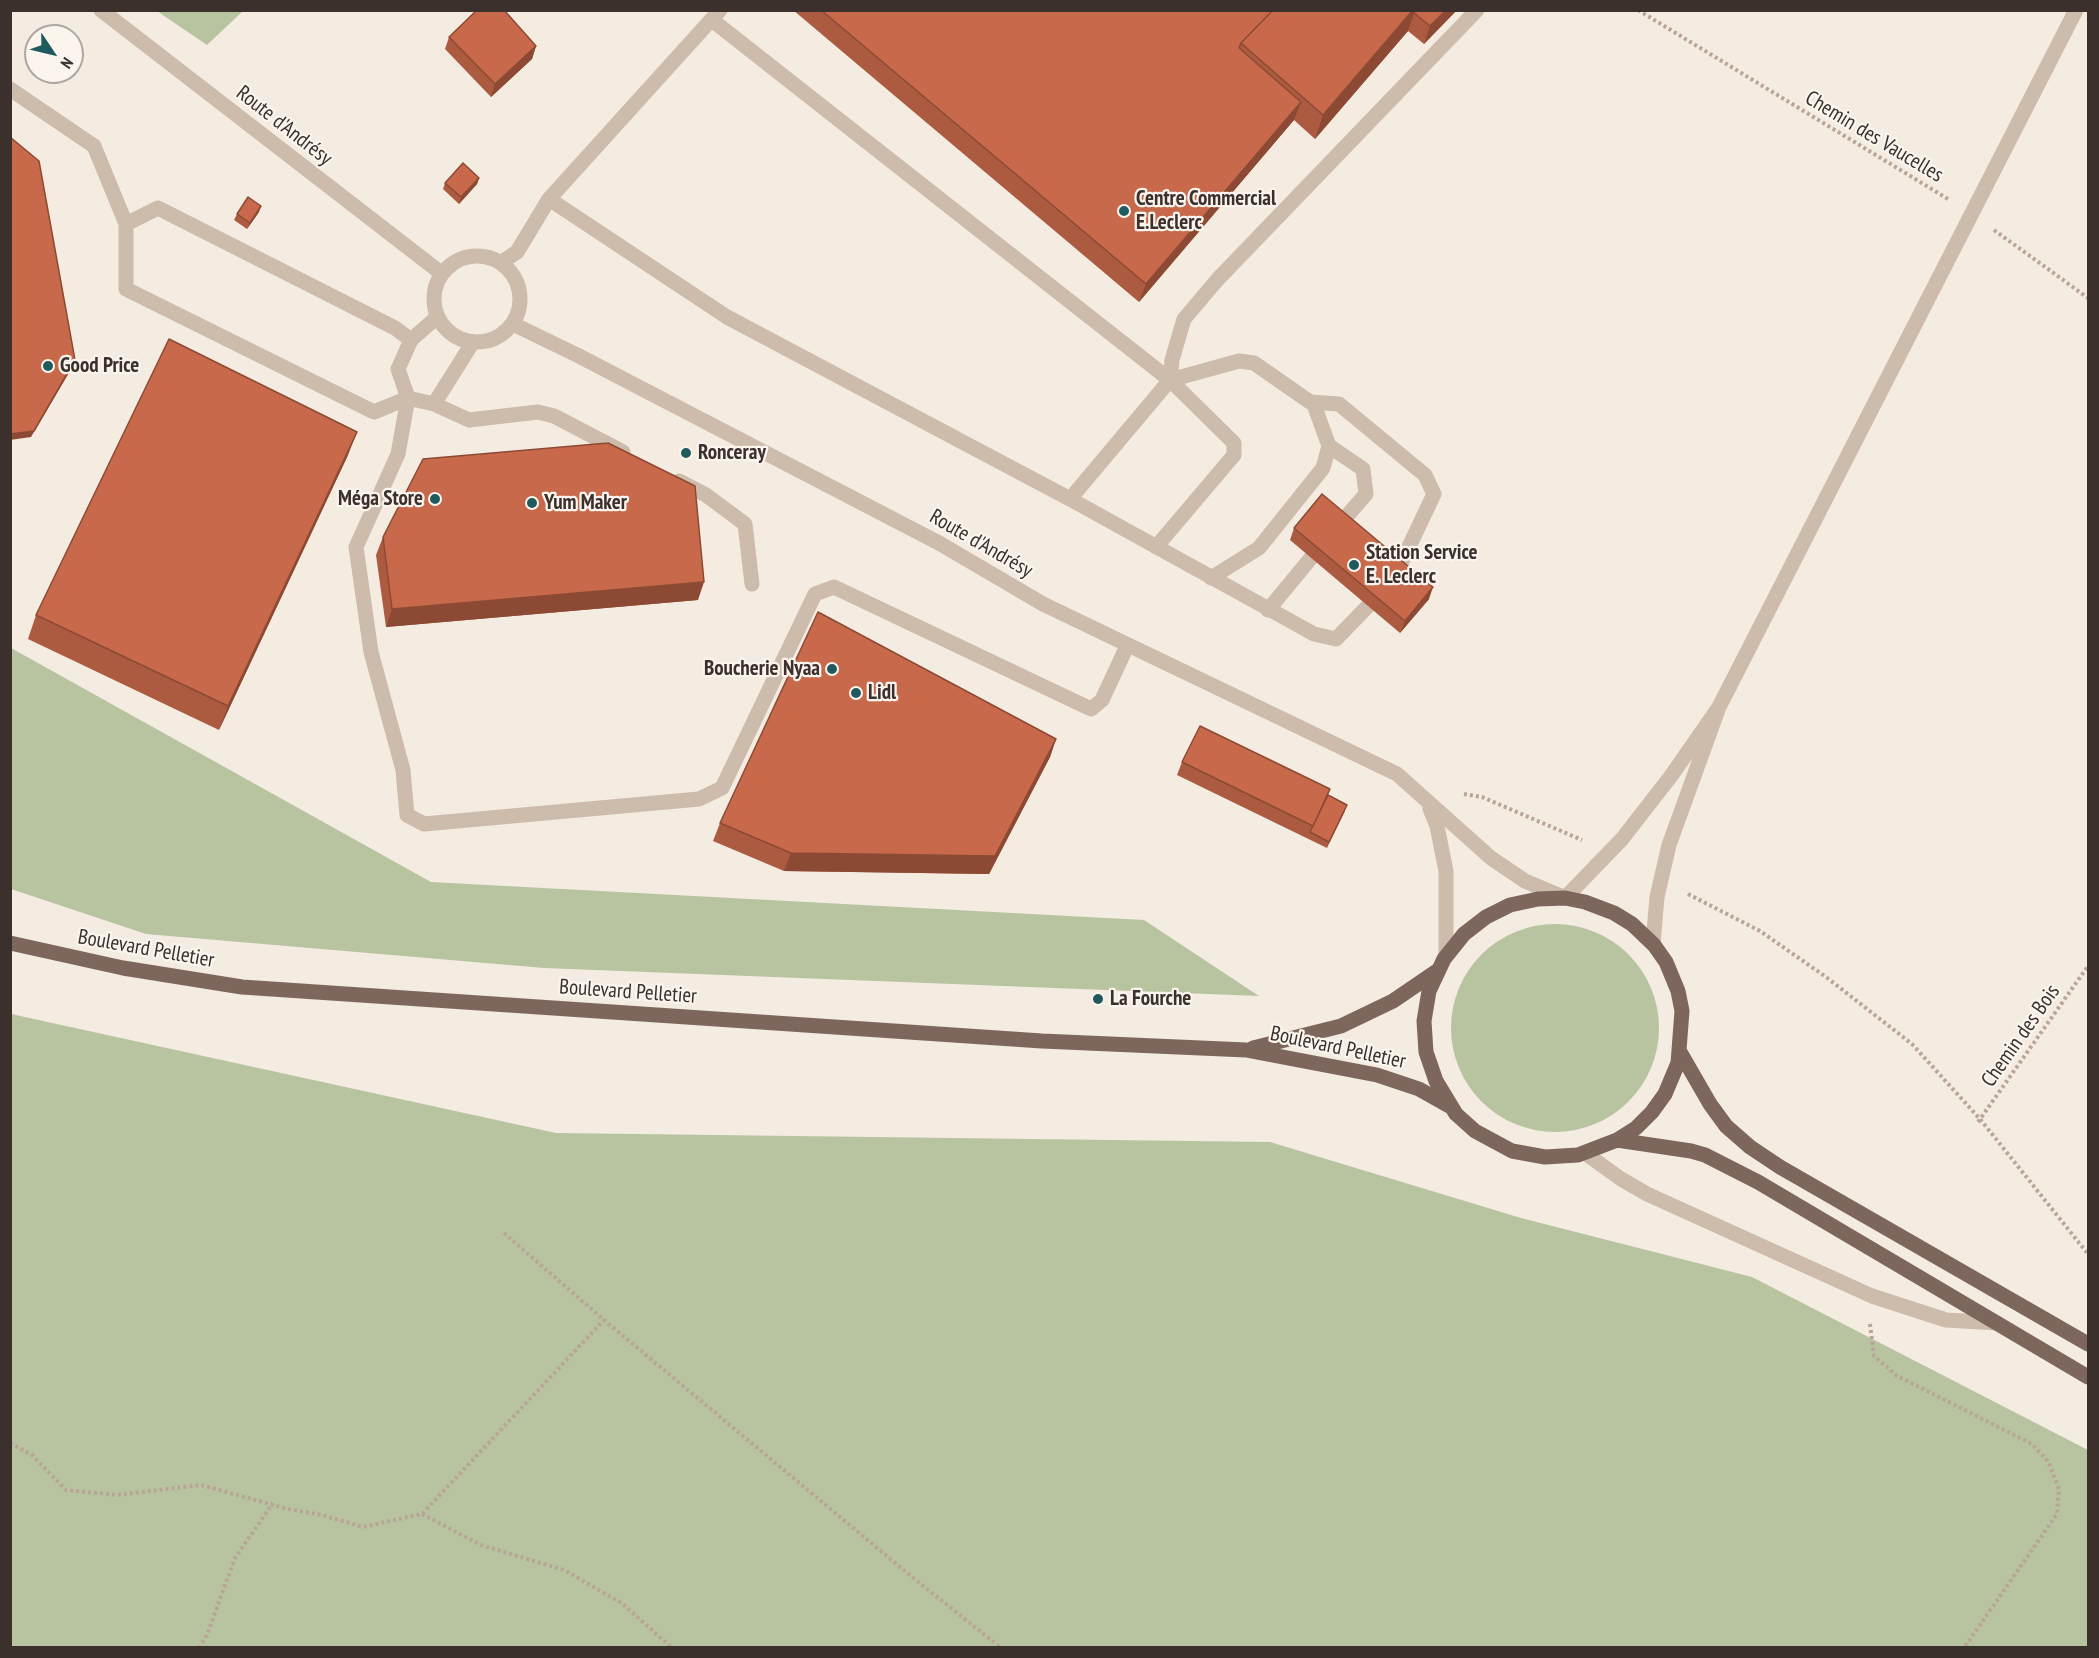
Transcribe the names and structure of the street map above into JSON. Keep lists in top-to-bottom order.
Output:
{
  "streets": {
    "main road": ["Boulevard Pelletier"],
    "street": ["Route d'Andrésy"],
    "path": ["Chemin des Vaucelles", "Chemin des Bois"]
  },
  "places": [
    "Centre Commercial E.Leclerc",
    "Good Price",
    "Ronceray",
    "Méga Store",
    "Yum Maker",
    "Station Service E. Leclerc",
    "Boucherie Nyaa",
    "Lidl",
    "La Fourche"
  ],
  "north": "bottom right"
}
